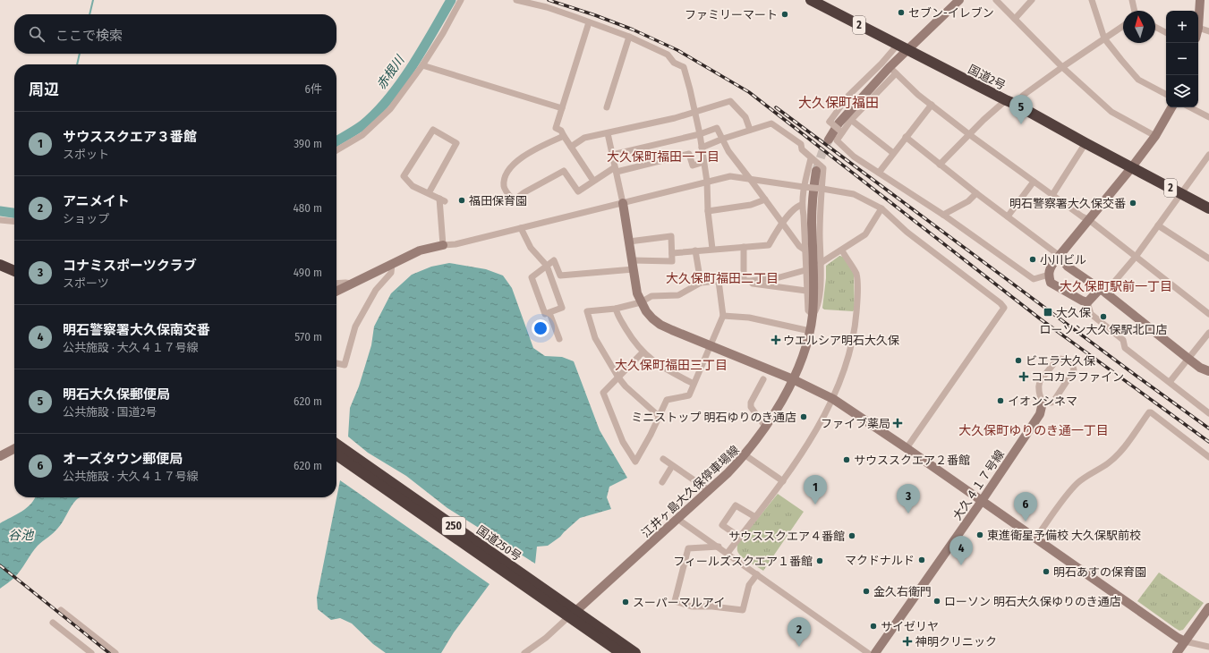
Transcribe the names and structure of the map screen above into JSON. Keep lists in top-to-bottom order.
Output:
{
  "streets": {
    "highway": [
      "2",
      "国道2号",
      "250",
      "国道250号"
    ],
    "street": ["大久４１７号線", "江井ヶ島大久保停車場線"]
  },
  "crossings": [
    ["江井ヶ島大久保停車場線", "国道250号"]
  ],
  "districts": [
    "大久保町福田",
    "大久保町福田一丁目",
    "大久保町福田二丁目",
    "大久保町駅前一丁目",
    "大久保町福田三丁目",
    "大久保町ゆりのき通一丁目"
  ],
  "water": ["赤根川", "谷池"],
  "places": {
    "other": [
      "セブン-イレブン",
      "ファミリーマート",
      "福田保育園",
      "明石警察署大久保交番",
      "小川ビル",
      "ローソン大久保駅北口店",
      "ビエラ大久保",
      "イオンシネマ",
      "ミニストップ 明石ゆりのき通店",
      "サウススクエア２番館",
      "東進衛星予備校 大久保駅前校",
      "サウススクエア４番館",
      "マクドナルド",
      "フィールズスクエア１番館",
      "明石あすの保育園",
      "金久右衛門",
      "ローソン 明石大久保ゆりのき通店",
      "スーパーマルアイ",
      "サイゼリヤ"
    ],
    "transit": ["大久保"],
    "health": [
      "ウエルシア明石大久保",
      "ココカラファイン",
      "ファイブ薬局",
      "神明クリニック"
    ]
  },
  "north": "top",
  "page": {
    "map_buttons": ["+", "−"],
    "search": "ここで検索",
    "heading": ["周辺", "6件"],
    "pins": [
      "5",
      "1",
      "3",
      "6",
      "4",
      "2"
    ],
    "list": [
      {
        "mark": "1",
        "name": "サウススクエア３番館",
        "note": "スポット",
        "value": "390 m"
      },
      {
        "mark": "2",
        "name": "アニメイト",
        "note": "ショップ",
        "value": "480 m"
      },
      {
        "mark": "3",
        "name": "コナミスポーツクラブ",
        "note": "スポーツ",
        "value": "490 m"
      },
      {
        "mark": "4",
        "name": "明石警察署大久保南交番",
        "note": "公共施設 · 大久４１７号線",
        "value": "570 m"
      },
      {
        "mark": "5",
        "name": "明石大久保郵便局",
        "note": "公共施設 · 国道2号",
        "value": "620 m"
      },
      {
        "mark": "6",
        "name": "オーズタウン郵便局",
        "note": "公共施設 · 大久４１７号線",
        "value": "620 m"
      }
    ]
  }
}
